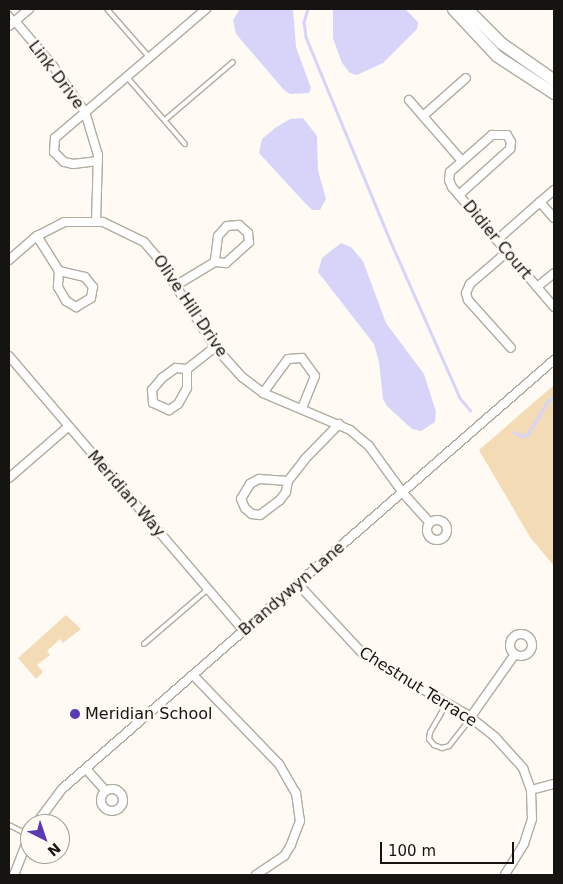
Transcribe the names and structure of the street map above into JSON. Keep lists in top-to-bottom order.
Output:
{
  "streets": {
    "street": [
      "Link Drive",
      "Didier Court",
      "Olive Hill Drive",
      "Meridian Way",
      "Brandywyn Lane",
      "Chestnut Terrace"
    ]
  },
  "crossings": [
    ["Link Drive", "Olive Hill Drive"],
    ["Olive Hill Drive", "Brandywyn Lane"],
    ["Meridian Way", "Brandywyn Lane"],
    ["Brandywyn Lane", "Chestnut Terrace"]
  ],
  "places": ["Meridian School"],
  "scale_bar": "100 m",
  "north": "bottom right"
}
